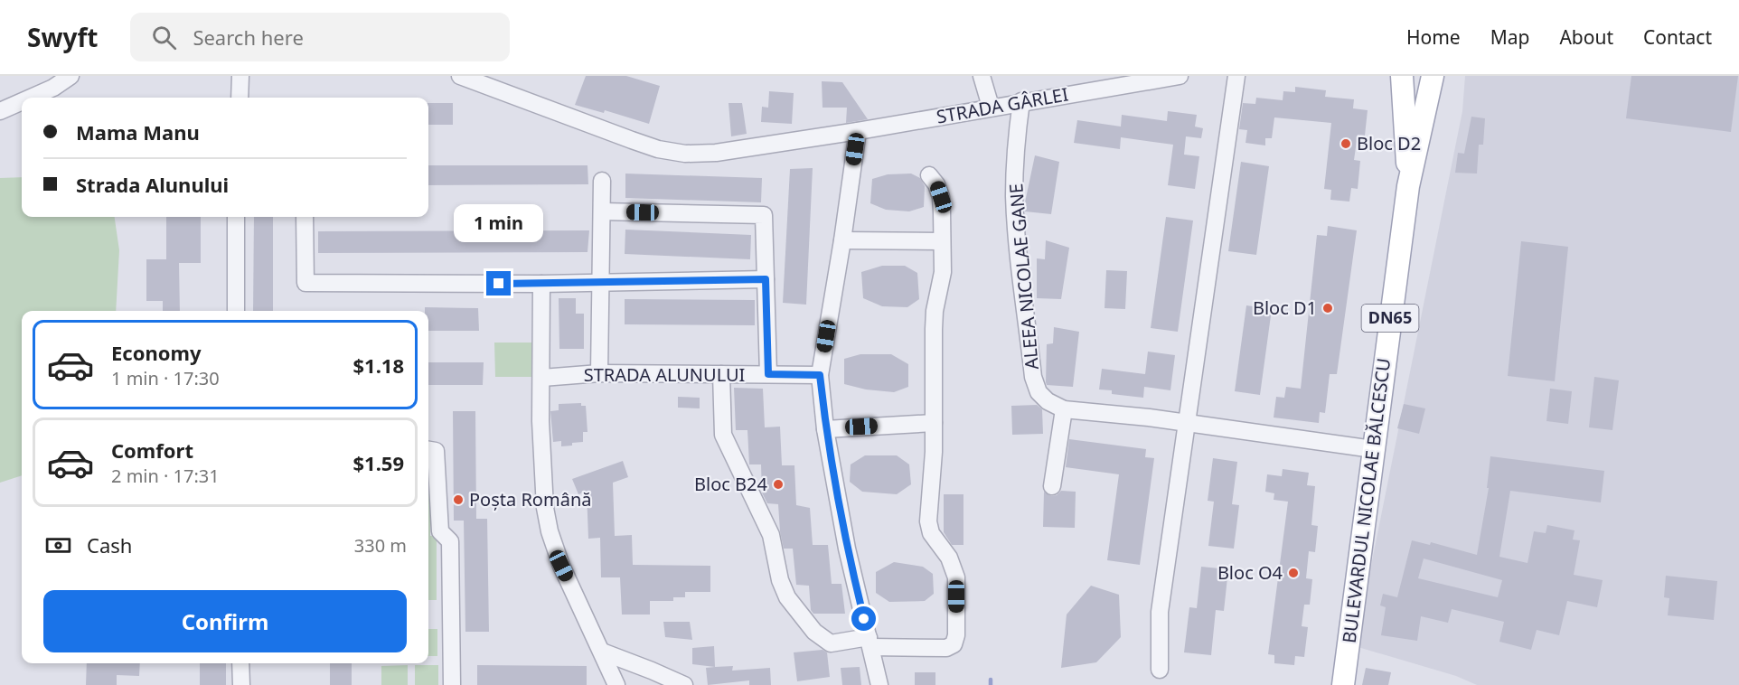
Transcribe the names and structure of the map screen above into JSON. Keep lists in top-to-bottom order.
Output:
{
  "streets": {
    "main road": ["DN65", "BULEVARDUL NICOLAE BĂLCESCU"],
    "street": ["STRADA GÂRLEI", "ALEEA NICOLAE GANE", "STRADA ALUNULUI"]
  },
  "crossings": [
    ["STRADA GÂRLEI", "ALEEA NICOLAE GANE"],
    ["ALEEA NICOLAE GANE", "BULEVARDUL NICOLAE BĂLCESCU"]
  ],
  "places": [
    "Bloc D2",
    "Bloc D1",
    "Bloc B24",
    "Poșta Română",
    "Bloc O4"
  ],
  "page": {
    "header": "Swyft",
    "search": "Search here",
    "nav": [
      "Home",
      "Map",
      "About",
      "Contact"
    ],
    "banner": ["Mama Manu", "Strada Alunului"],
    "bubble": "1 min",
    "list": [
      {
        "name": "Economy",
        "note": "1 min · 17:30",
        "value": "$1.18"
      },
      {
        "name": "Comfort",
        "note": "2 min · 17:31",
        "value": "$1.59"
      }
    ],
    "pay": ["Cash", "330 m"],
    "buttons": "Confirm"
  }
}
